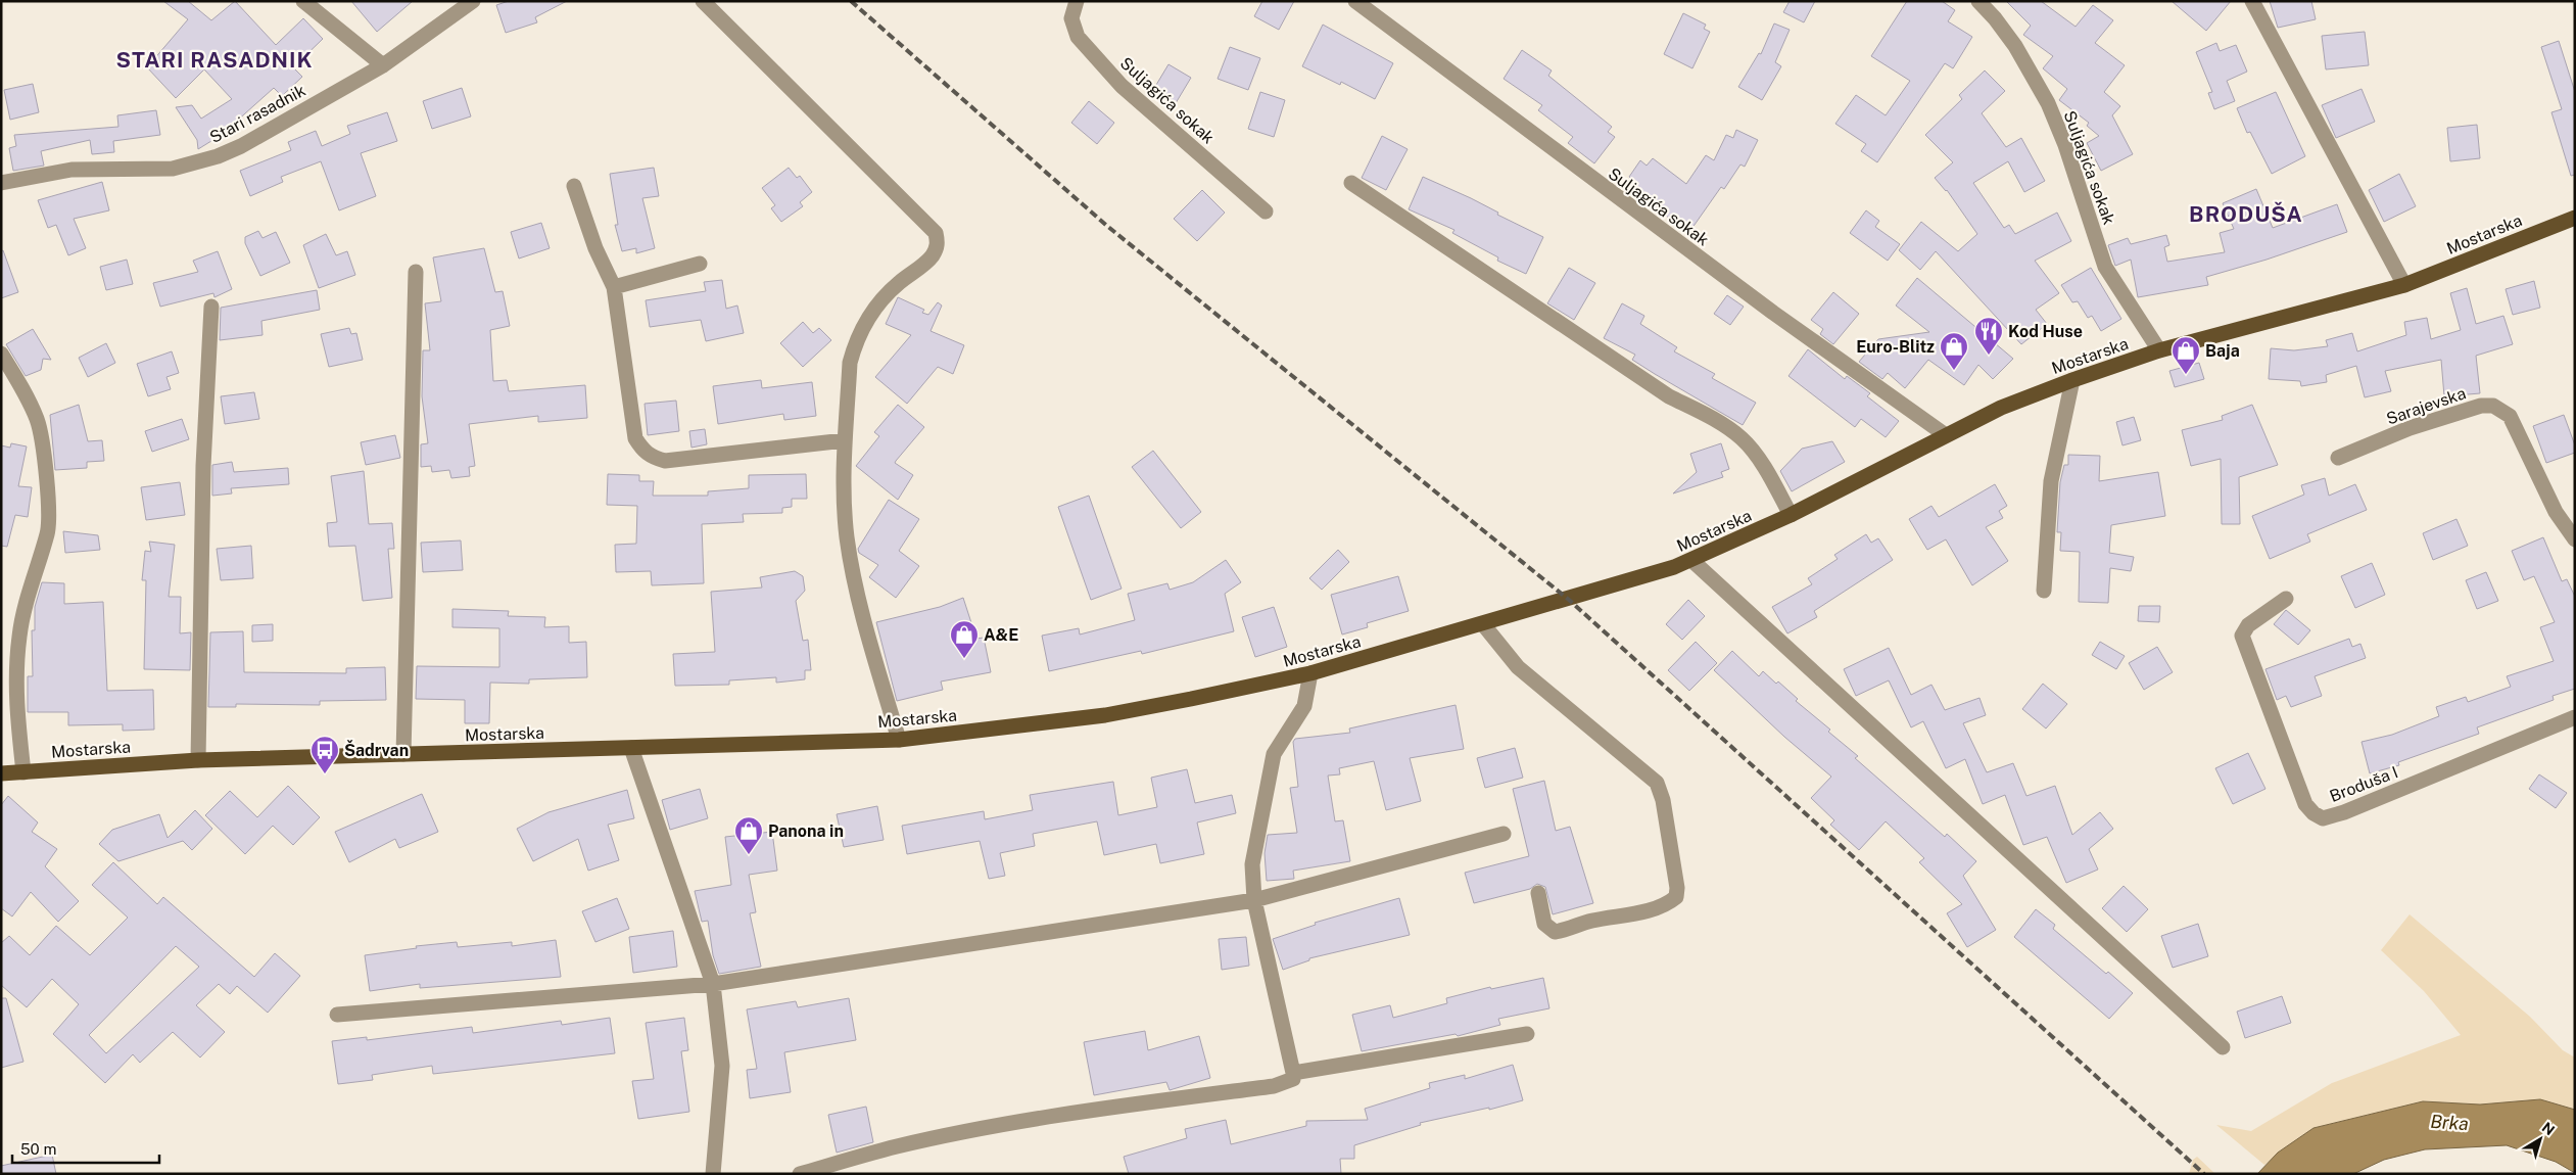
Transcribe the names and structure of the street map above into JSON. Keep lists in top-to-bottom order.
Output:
{
  "streets": {
    "main road": ["Mostarska"],
    "street": [
      "Suljagića sokak",
      "Stari rasadnik",
      "Sarajevska",
      "Broduša I"
    ]
  },
  "crossings": [
    ["Suljagića sokak", "Mostarska"]
  ],
  "districts": ["STARI RASADNIK", "BRODUŠA"],
  "water": ["Brka"],
  "places": {
    "restaurant": ["Kod Huse"],
    "shop": [
      "Euro-Blitz",
      "Baja",
      "A&E",
      "Panona in"
    ],
    "bus stop": ["Šadrvan"]
  },
  "scale_bar": "50 m",
  "north": "top right"
}
